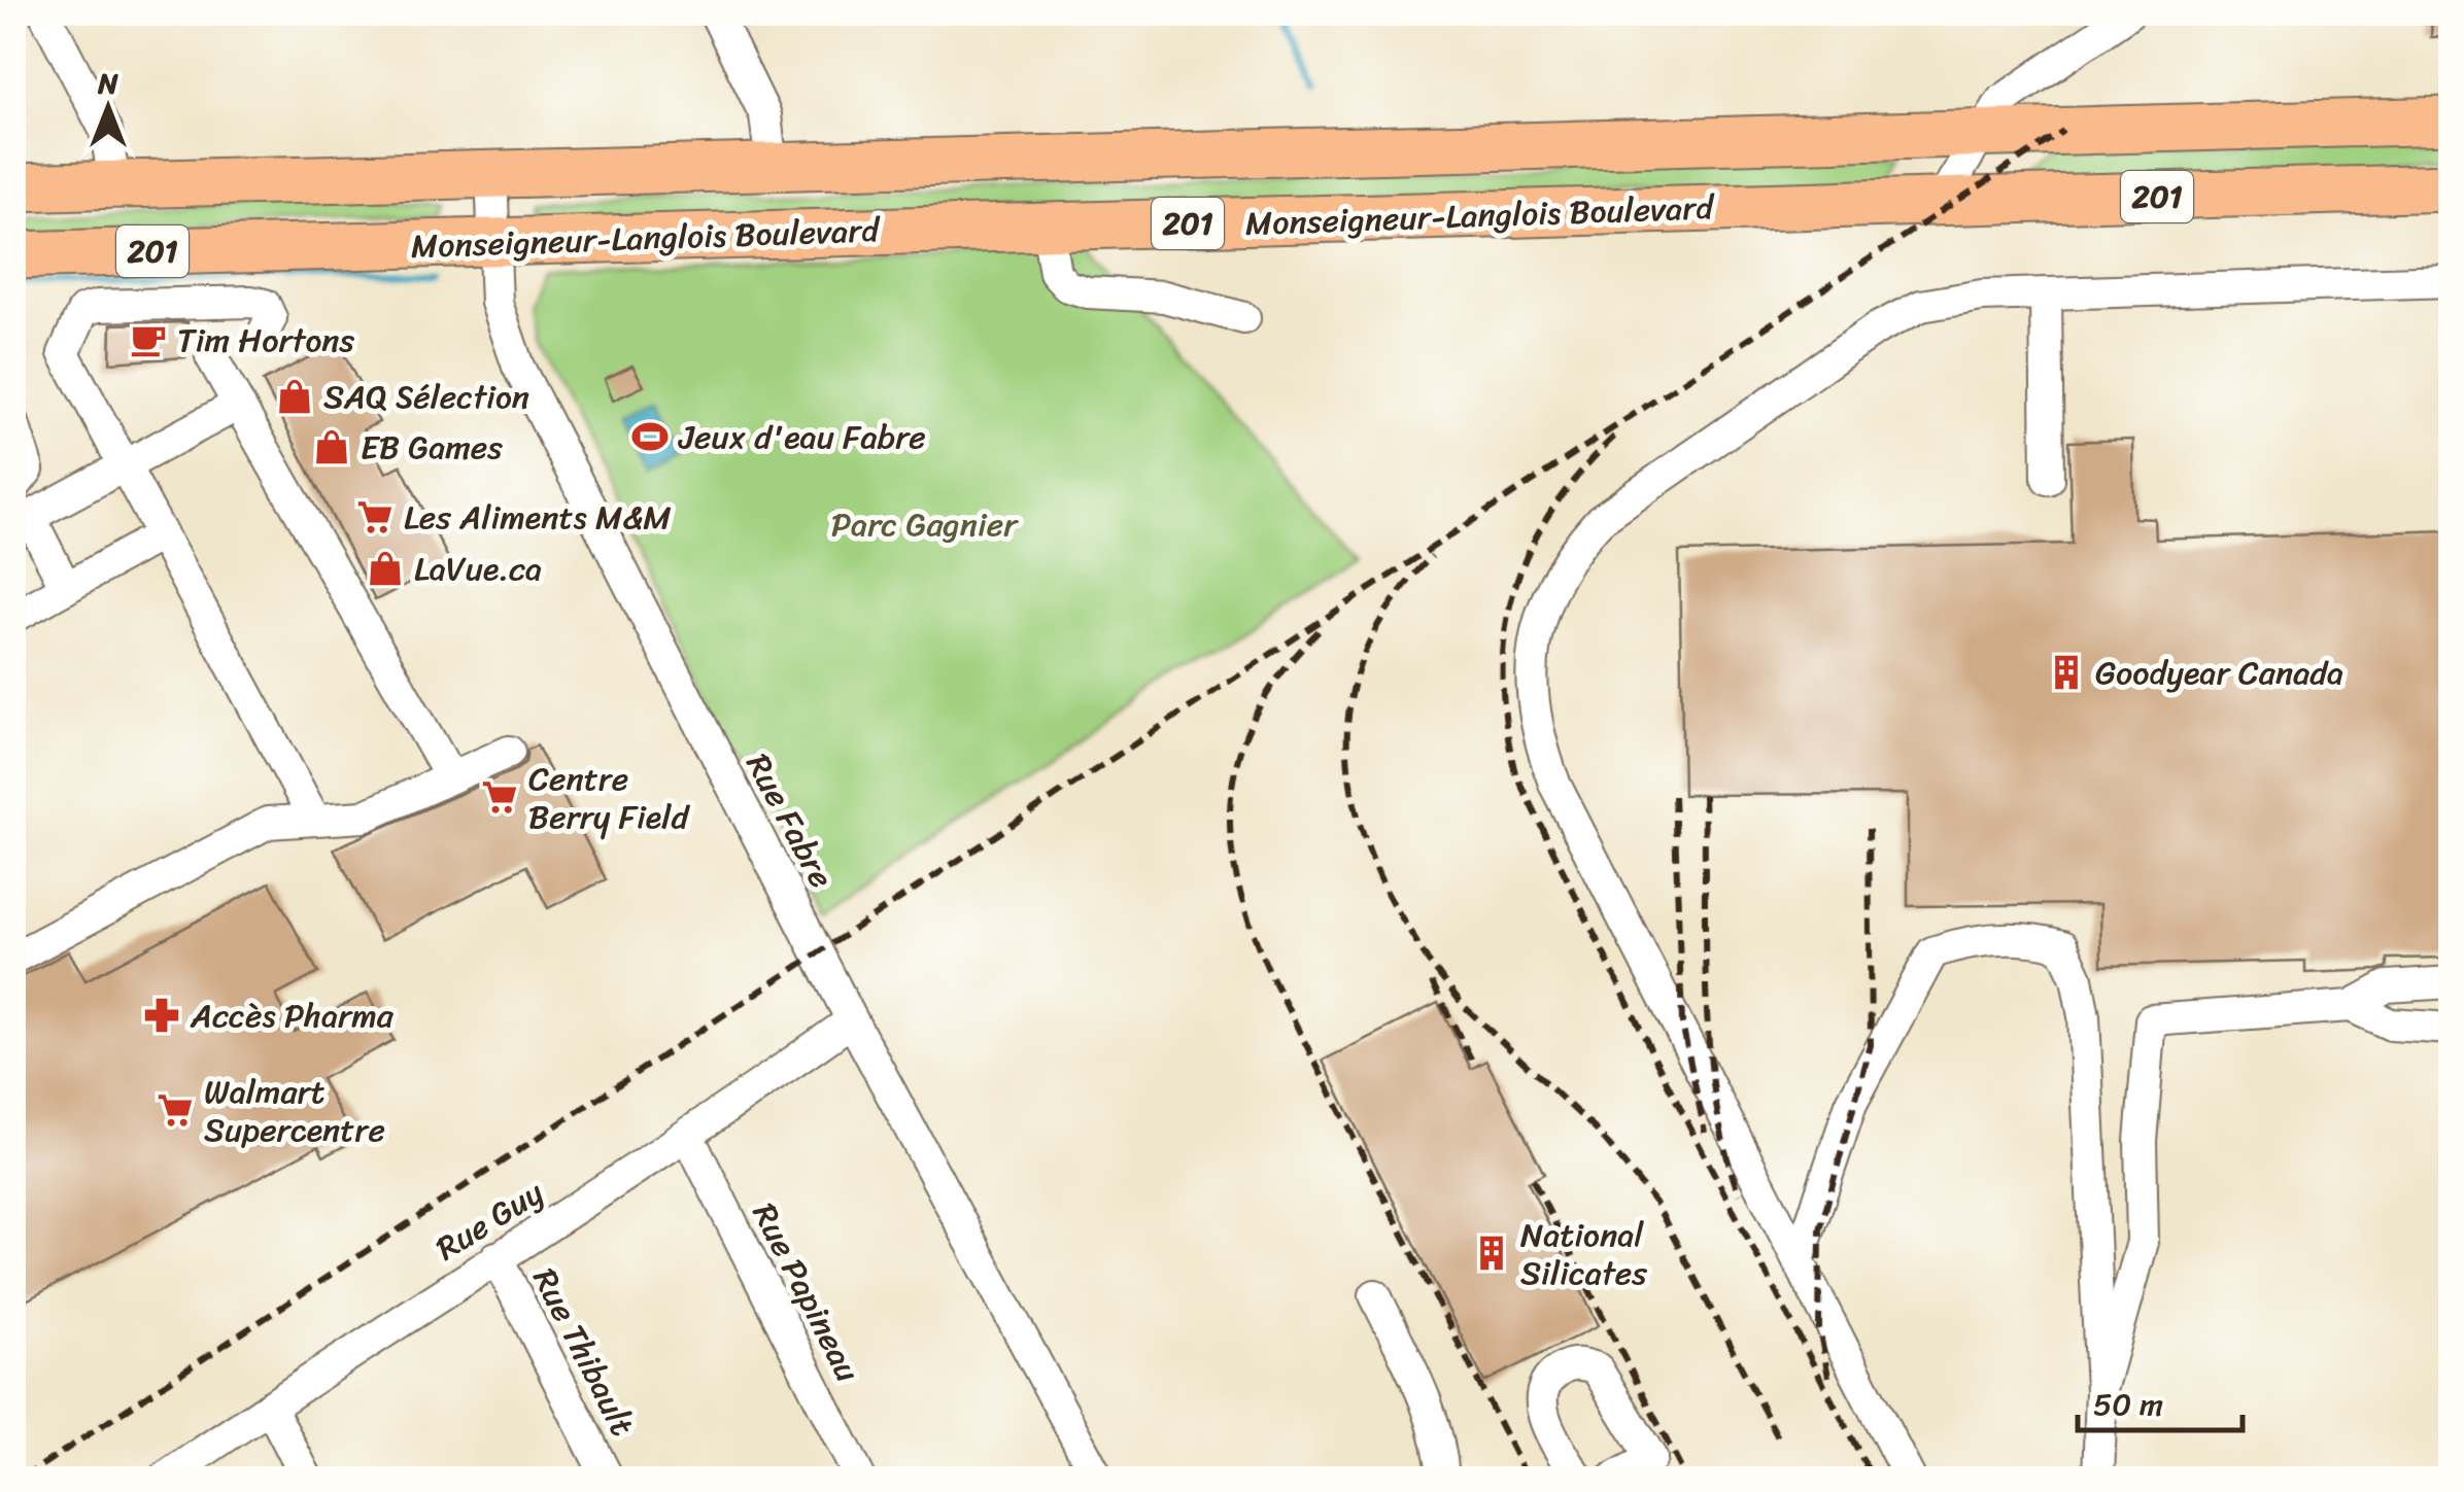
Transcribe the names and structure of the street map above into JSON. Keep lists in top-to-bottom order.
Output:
{
  "streets": {
    "highway": ["201", "Monseigneur-Langlois Boulevard"],
    "street": [
      "Rue Fabre",
      "Rue Guy",
      "Rue Papineau",
      "Rue Thibault"
    ]
  },
  "crossings": [
    ["Monseigneur-Langlois Boulevard", "Rue Fabre"],
    ["Rue Fabre", "Rue Guy"],
    ["Rue Guy", "Rue Papineau"],
    ["Rue Guy", "Rue Thibault"]
  ],
  "parks": ["Parc Gagnier"],
  "places": {
    "cafe": ["Tim Hortons"],
    "shop": ["SAQ Sélection", "EB Games", "LaVue.ca"],
    "sports": ["Jeux d'eau Fabre"],
    "supermarket": ["Les Aliments M&M", "Centre Berry Field", "Walmart Supercentre"],
    "building": ["Goodyear Canada", "National Silicates"],
    "pharmacy": ["Accès Pharma"]
  },
  "scale_bar": "50 m",
  "north": "top"
}
